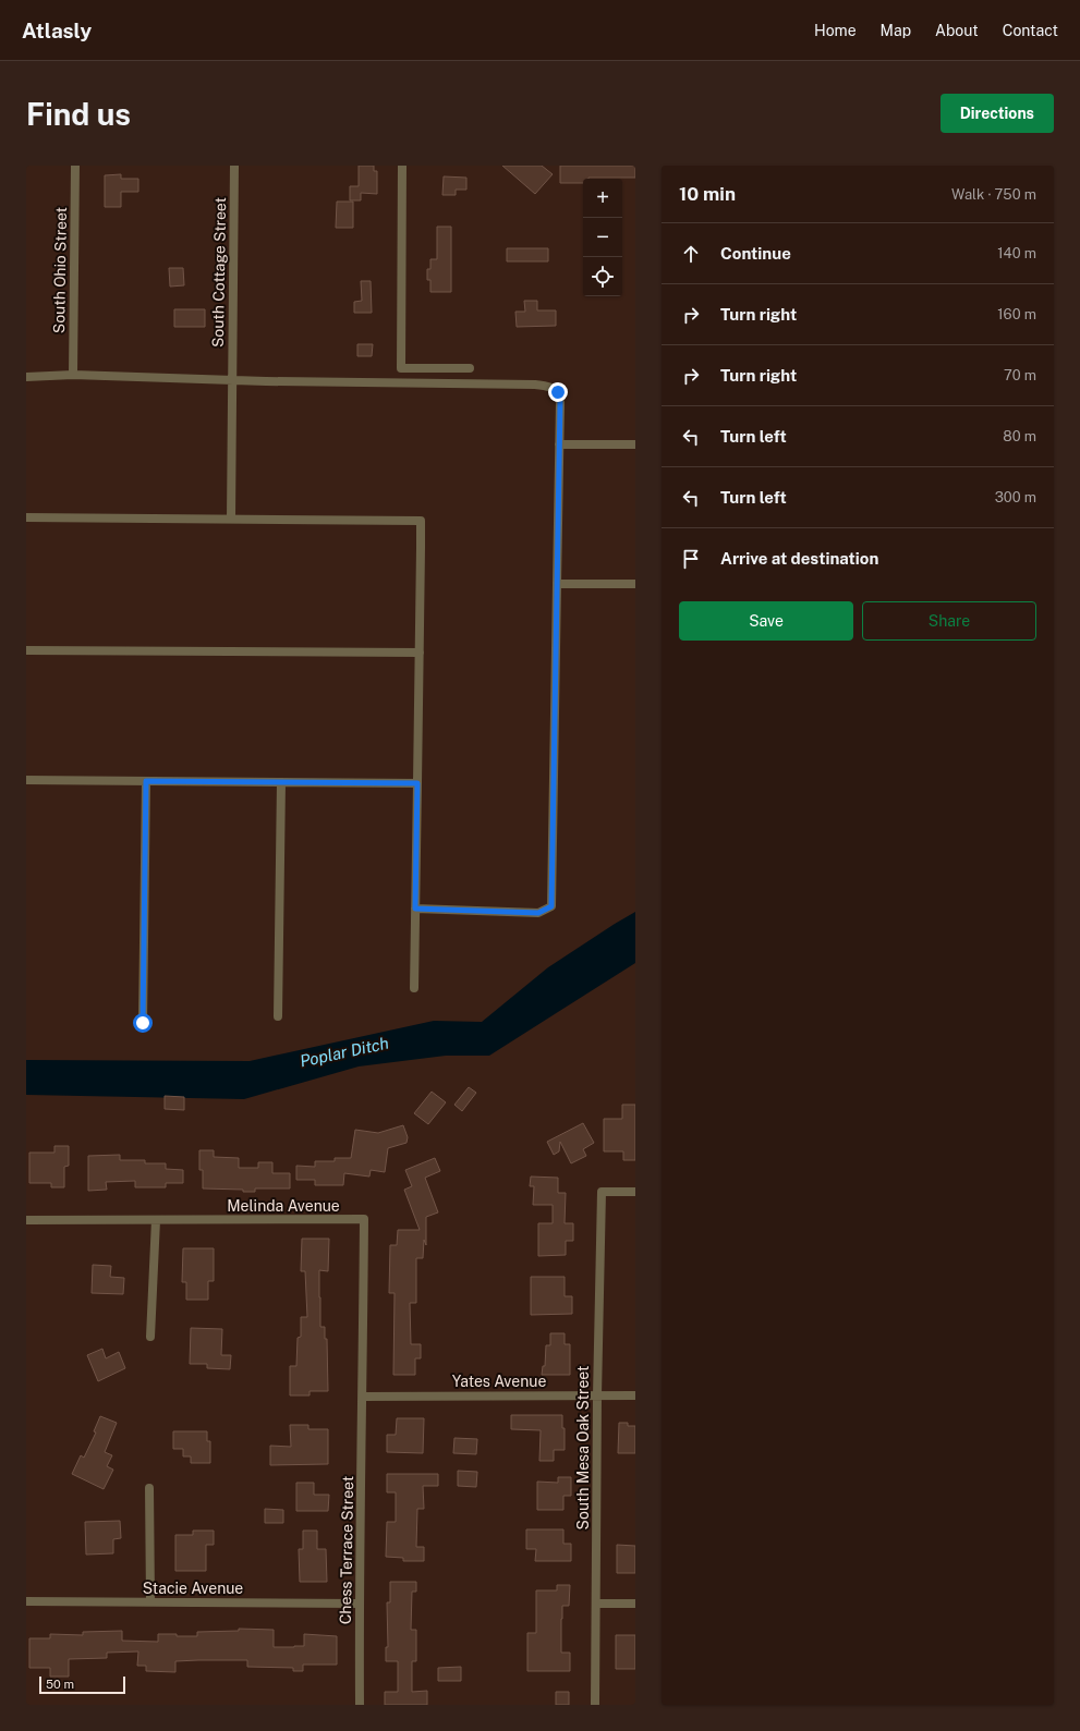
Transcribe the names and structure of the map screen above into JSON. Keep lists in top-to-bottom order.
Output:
{
  "streets": {
    "street": [
      "South Ohio Street",
      "South Cottage Street",
      "Melinda Avenue",
      "Yates Avenue",
      "South Mesa Oak Street",
      "Chess Terrace Street",
      "Stacie Avenue"
    ]
  },
  "crossings": [
    ["Melinda Avenue", "Yates Avenue"],
    ["Melinda Avenue", "Chess Terrace Street"],
    ["Yates Avenue", "South Mesa Oak Street"],
    ["Yates Avenue", "Chess Terrace Street"],
    ["Chess Terrace Street", "Stacie Avenue"]
  ],
  "water": ["Poplar Ditch"],
  "scale_bar": "50 m",
  "page": {
    "header": "Atlasly",
    "nav": [
      "Home",
      "Map",
      "About",
      "Contact"
    ],
    "buttons": [
      "Directions",
      ["Save", "Share"]
    ],
    "title": "Find us",
    "heading": ["10 min", "Walk · 750 m"],
    "map_buttons": ["+", "−"],
    "list": [
      ["Continue", "140 m"],
      ["Turn right", "160 m"],
      ["Turn right", "70 m"],
      ["Turn left", "80 m"],
      ["Turn left", "300 m"],
      "Arrive at destination"
    ],
    "scale": "50 m"
  }
}
